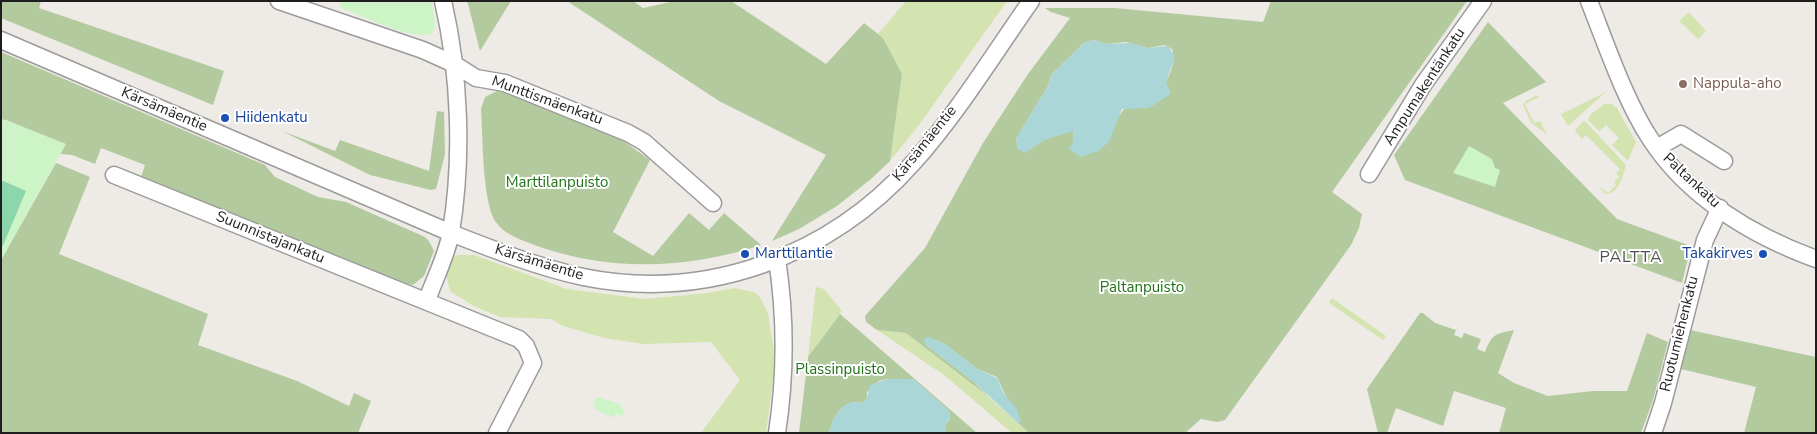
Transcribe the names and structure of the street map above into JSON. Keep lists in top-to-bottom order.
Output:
{
  "streets": {
    "street": [
      "Ampumakentänkatu",
      "Munttismäenkatu",
      "Kärsämäentie",
      "Paltankatu",
      "Suunnistajankatu",
      "Ruotumiehenkatu"
    ]
  },
  "crossings": [
    ["Paltankatu", "Ruotumiehenkatu"]
  ],
  "districts": ["PALTTA"],
  "parks": ["Marttilanpuisto", "Paltanpuisto", "Plassinpuisto"],
  "places": [
    "Nappula-aho",
    "Hiidenkatu",
    "Marttilantie",
    "Takakirves"
  ]
}
